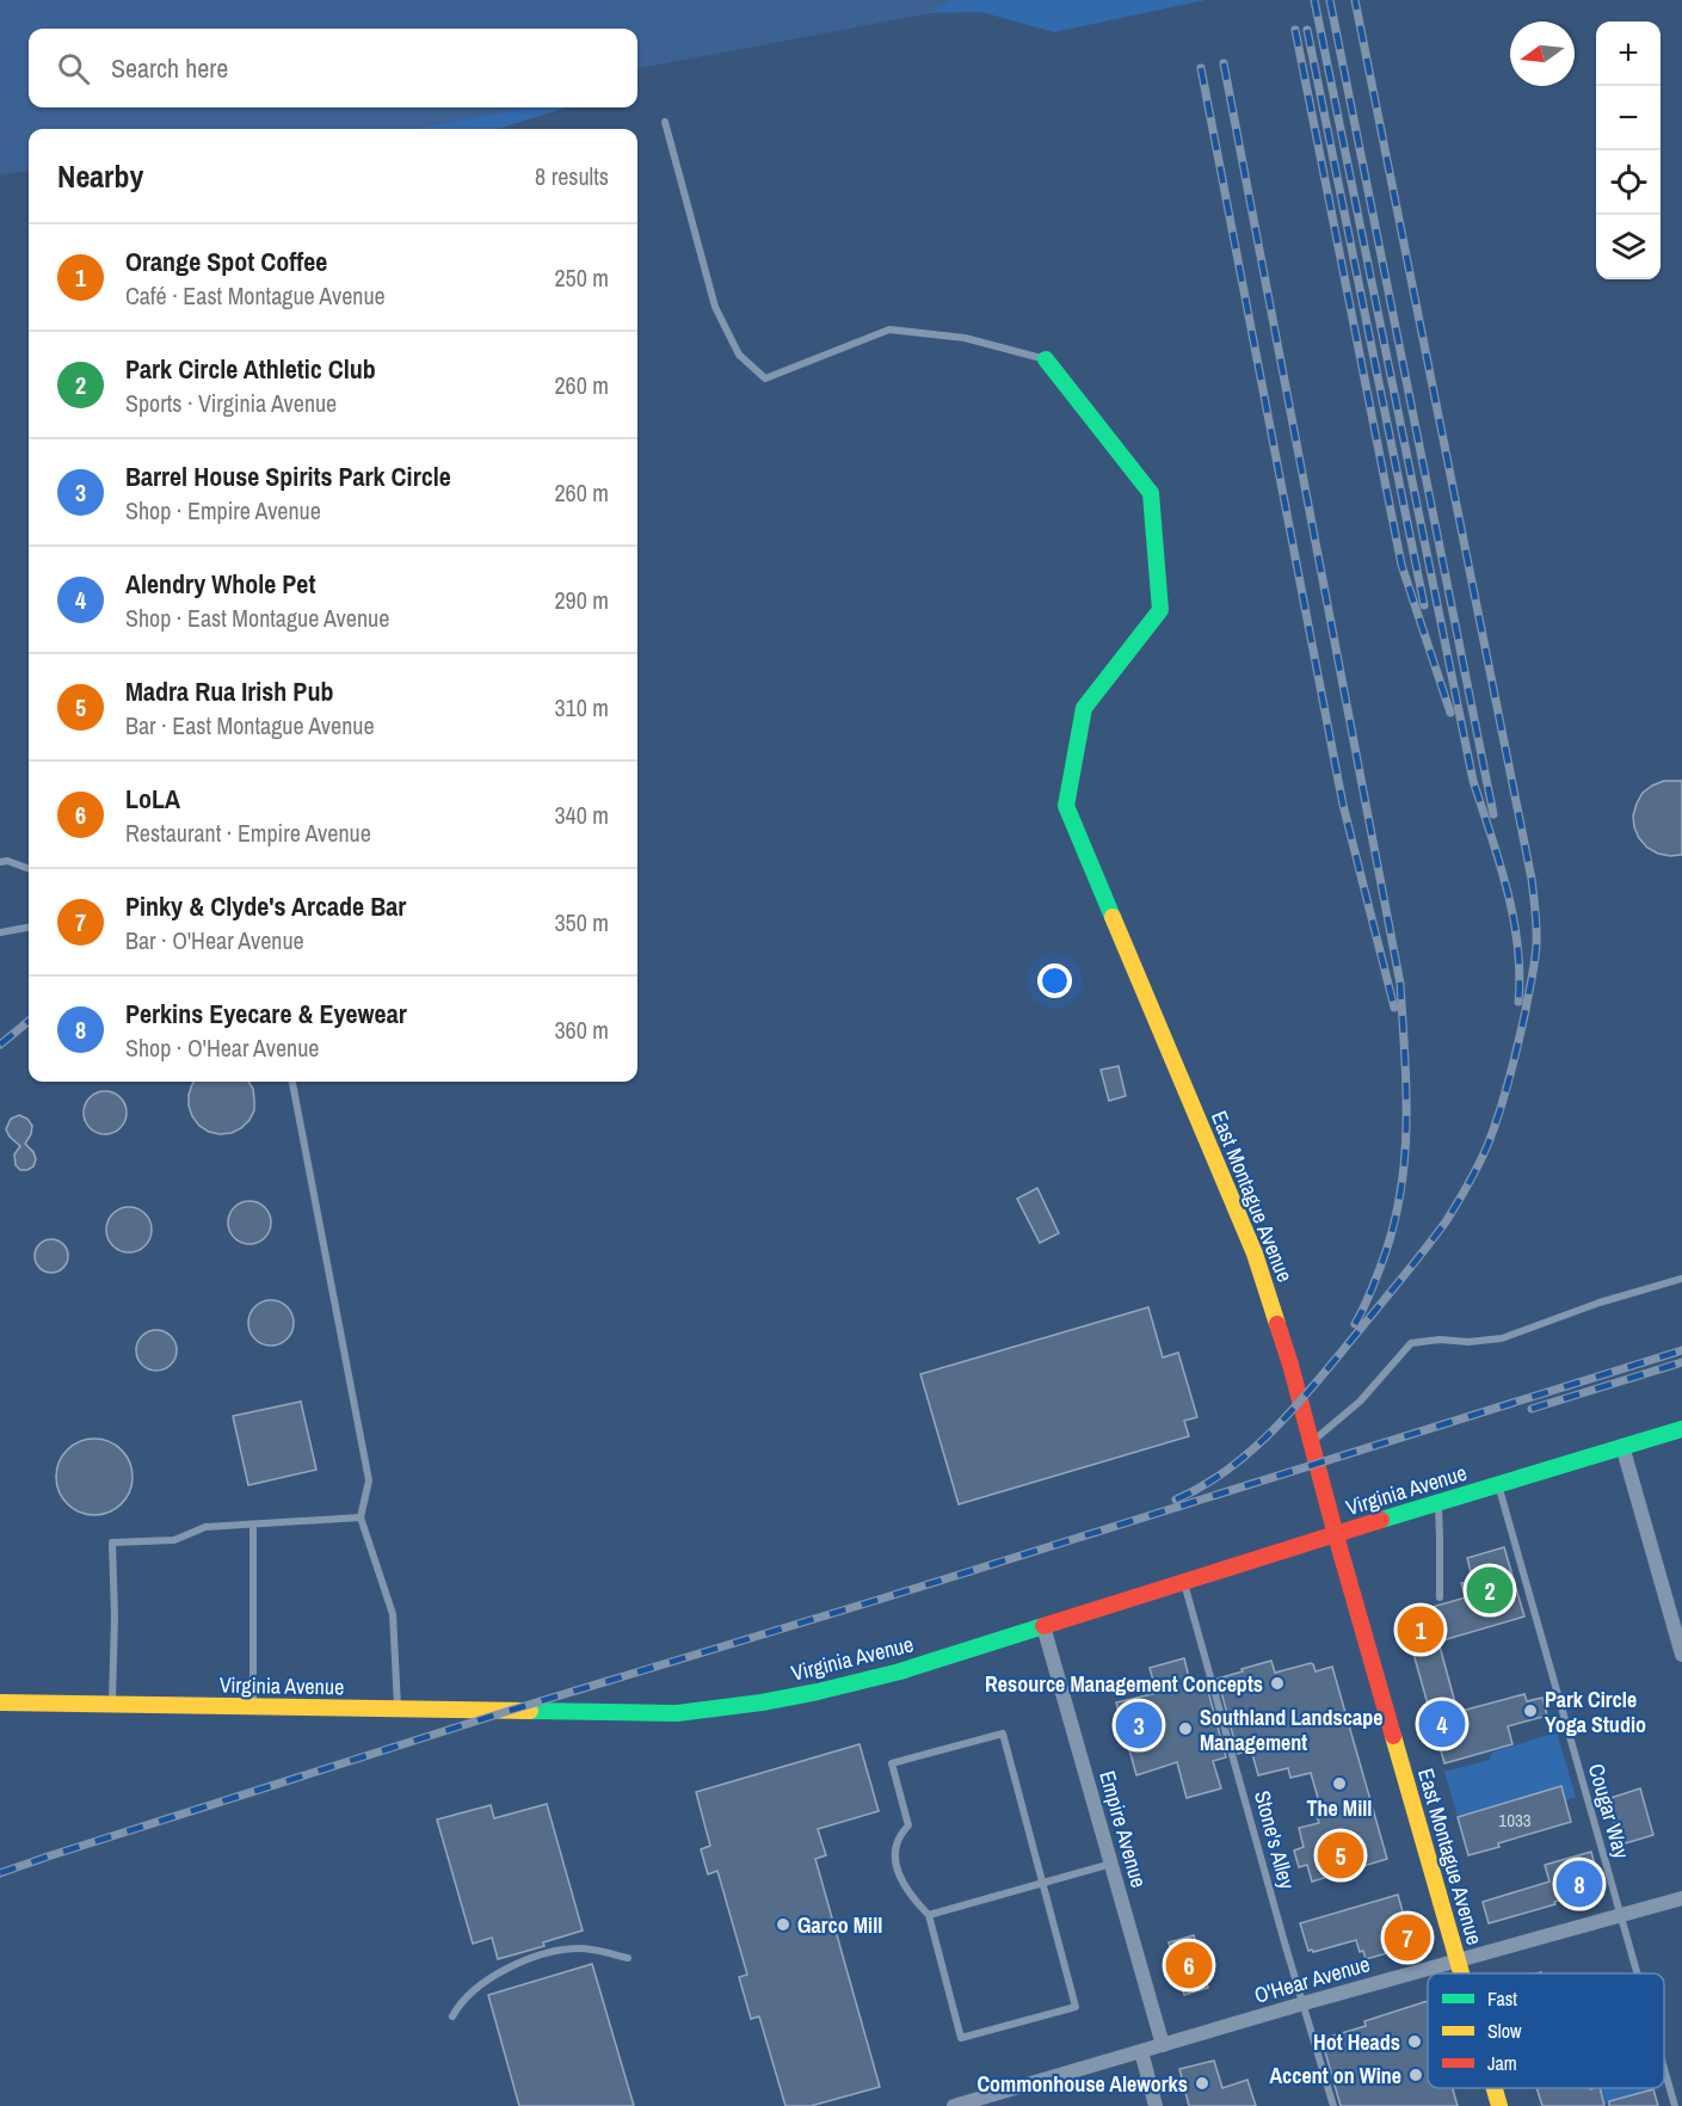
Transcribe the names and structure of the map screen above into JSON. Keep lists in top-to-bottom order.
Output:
{
  "streets": {
    "street": [
      "East Montague Avenue",
      "Virginia Avenue",
      "Empire Avenue",
      "O'Hear Avenue"
    ],
    "lane": ["Cougar Way", "Stone's Alley"]
  },
  "crossings": [
    ["East Montague Avenue", "Virginia Avenue"],
    ["East Montague Avenue", "O'Hear Avenue"],
    ["Virginia Avenue", "Cougar Way"],
    ["Virginia Avenue", "Empire Avenue"],
    ["Virginia Avenue", "Stone's Alley"],
    ["Cougar Way", "O'Hear Avenue"],
    ["Empire Avenue", "O'Hear Avenue"],
    ["Stone's Alley", "O'Hear Avenue"]
  ],
  "places": [
    "Resource Management Concepts",
    "Park Circle Yoga Studio",
    "Southland Landscape Management",
    "The Mill",
    "Garco Mill",
    "Hot Heads",
    "Accent on Wine",
    "Commonhouse Aleworks"
  ],
  "house_numbers": ["1033"],
  "legend": ["Fast", "Slow", "Jam"],
  "north": "left",
  "page": {
    "map_buttons": ["+", "−"],
    "search": "Search here",
    "heading": ["Nearby", "8 results"],
    "list": [
      {
        "mark": "1",
        "name": "Orange Spot Coffee",
        "note": "Café · East Montague Avenue",
        "value": "250 m"
      },
      {
        "mark": "2",
        "name": "Park Circle Athletic Club",
        "note": "Sports · Virginia Avenue",
        "value": "260 m"
      },
      {
        "mark": "3",
        "name": "Barrel House Spirits Park Circle",
        "note": "Shop · Empire Avenue",
        "value": "260 m"
      },
      {
        "mark": "4",
        "name": "Alendry Whole Pet",
        "note": "Shop · East Montague Avenue",
        "value": "290 m"
      },
      {
        "mark": "5",
        "name": "Madra Rua Irish Pub",
        "note": "Bar · East Montague Avenue",
        "value": "310 m"
      },
      {
        "mark": "6",
        "name": "LoLA",
        "note": "Restaurant · Empire Avenue",
        "value": "340 m"
      },
      {
        "mark": "7",
        "name": "Pinky & Clyde's Arcade Bar",
        "note": "Bar · O'Hear Avenue",
        "value": "350 m"
      },
      {
        "mark": "8",
        "name": "Perkins Eyecare & Eyewear",
        "note": "Shop · O'Hear Avenue",
        "value": "360 m"
      }
    ],
    "pins": [
      "2",
      "1",
      "4",
      "3",
      "5",
      "8",
      "7",
      "6"
    ]
  }
}
